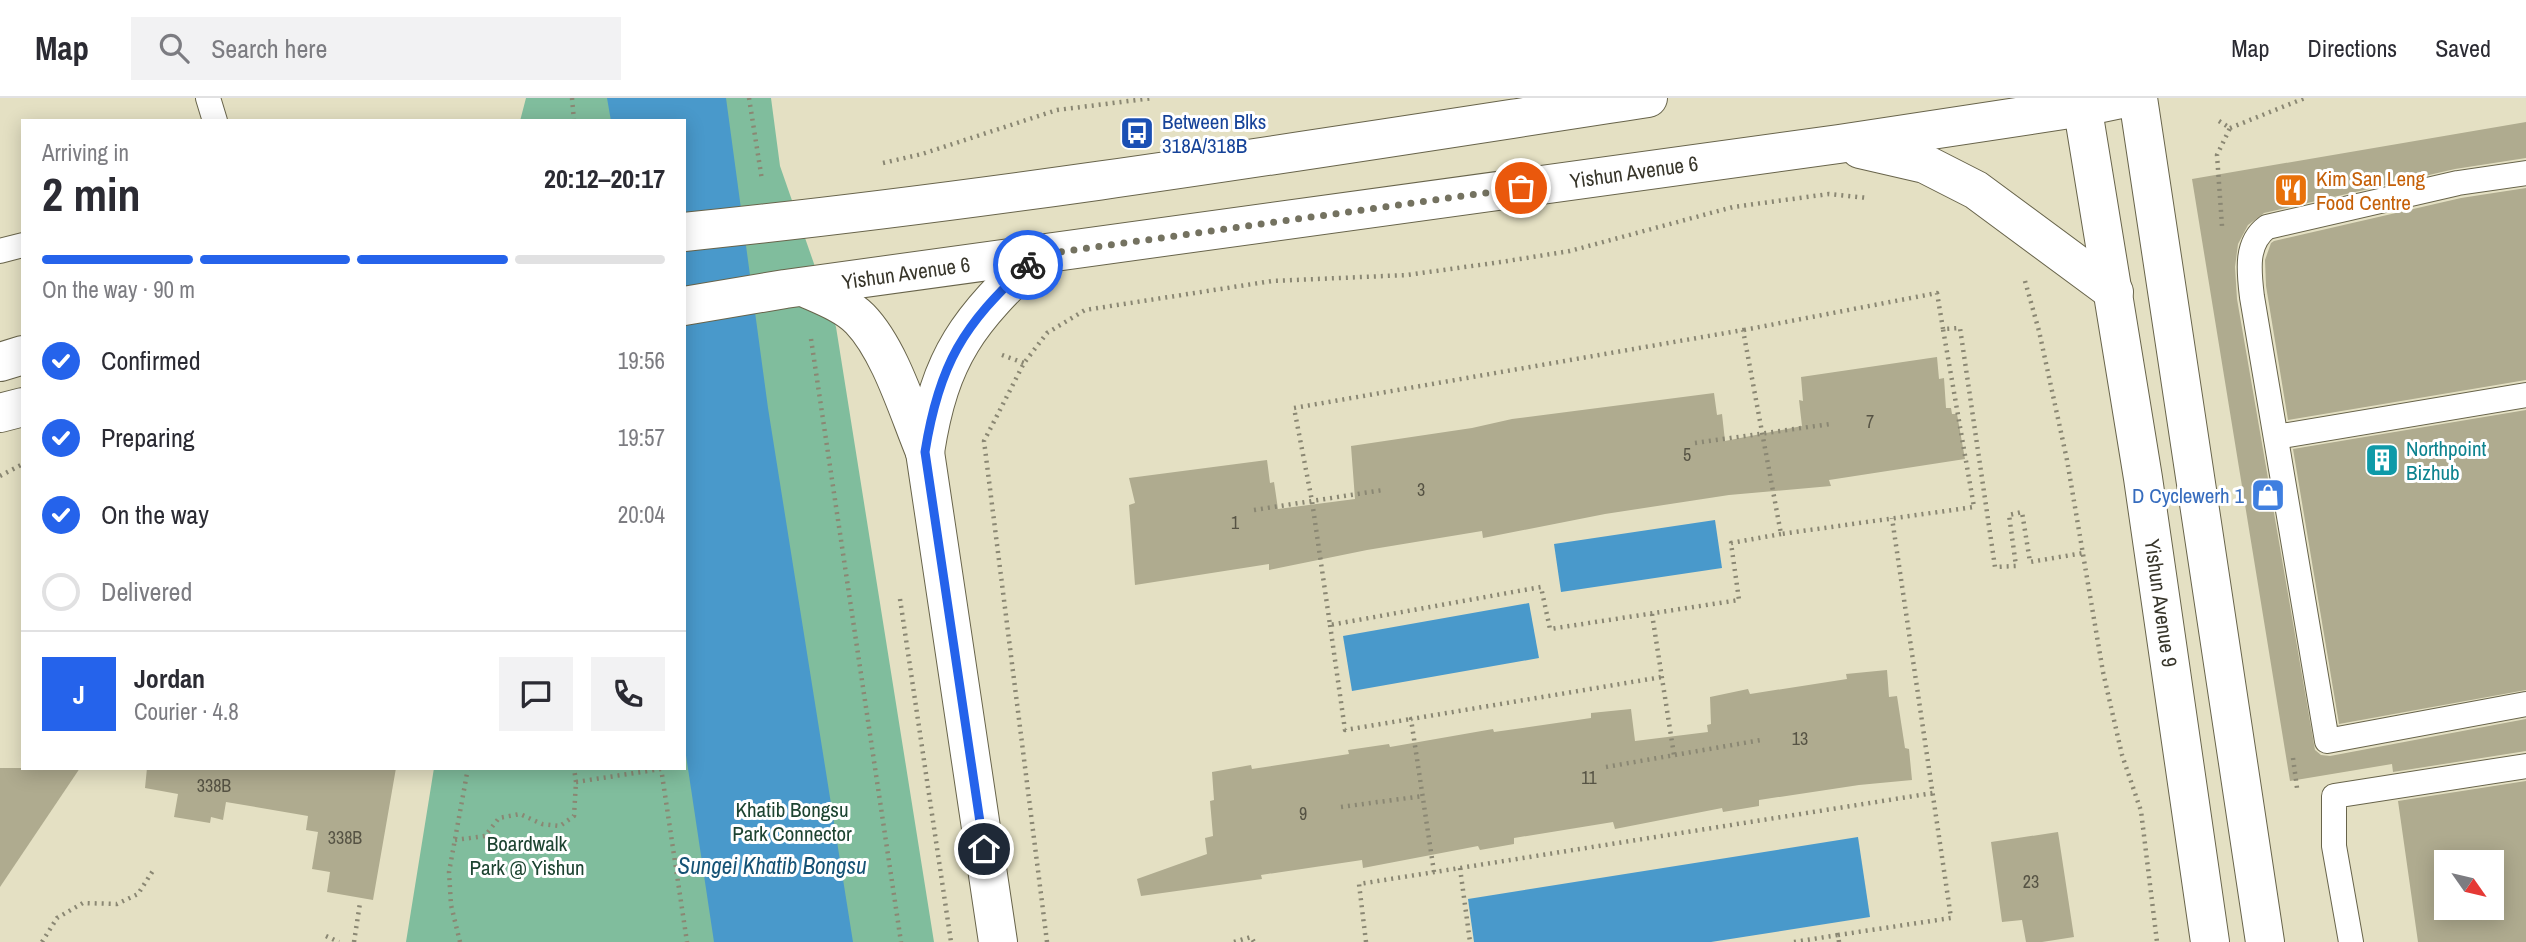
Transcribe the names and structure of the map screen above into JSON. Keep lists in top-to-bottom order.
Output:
{
  "streets": {
    "main road": ["Yishun Avenue 6", "Yishun Avenue 9"]
  },
  "crossings": [
    ["Yishun Avenue 6", "Yishun Avenue 9"]
  ],
  "water": ["Sungei Khatib Bongsu"],
  "parks": ["Khatib Bongsu Park Connector", "Boardwalk Park @ Yishun"],
  "places": {
    "bus stop": ["Between Blks 318A/318B"],
    "restaurant": ["Kim San Leng Food Centre"],
    "building": ["Northpoint Bizhub"],
    "shop": ["D Cyclewerh 1"]
  },
  "house_numbers": [
    "7",
    "5",
    "3",
    "1",
    "13",
    "11",
    "338B",
    "9",
    "338B",
    "23"
  ],
  "north": "bottom right",
  "page": {
    "header": "Map",
    "search": "Search here",
    "nav": ["Map", "Directions", "Saved"],
    "heading": ["2 min", "Arriving in", "20:12–20:17"],
    "panel": ["Jordan", "Courier · 4.8"],
    "bar": "On the way · 90 m",
    "list": [
      ["Confirmed", "19:56"],
      ["Preparing", "19:57"],
      ["On the way", "20:04"],
      "Delivered"
    ],
    "round": "J"
  }
}
